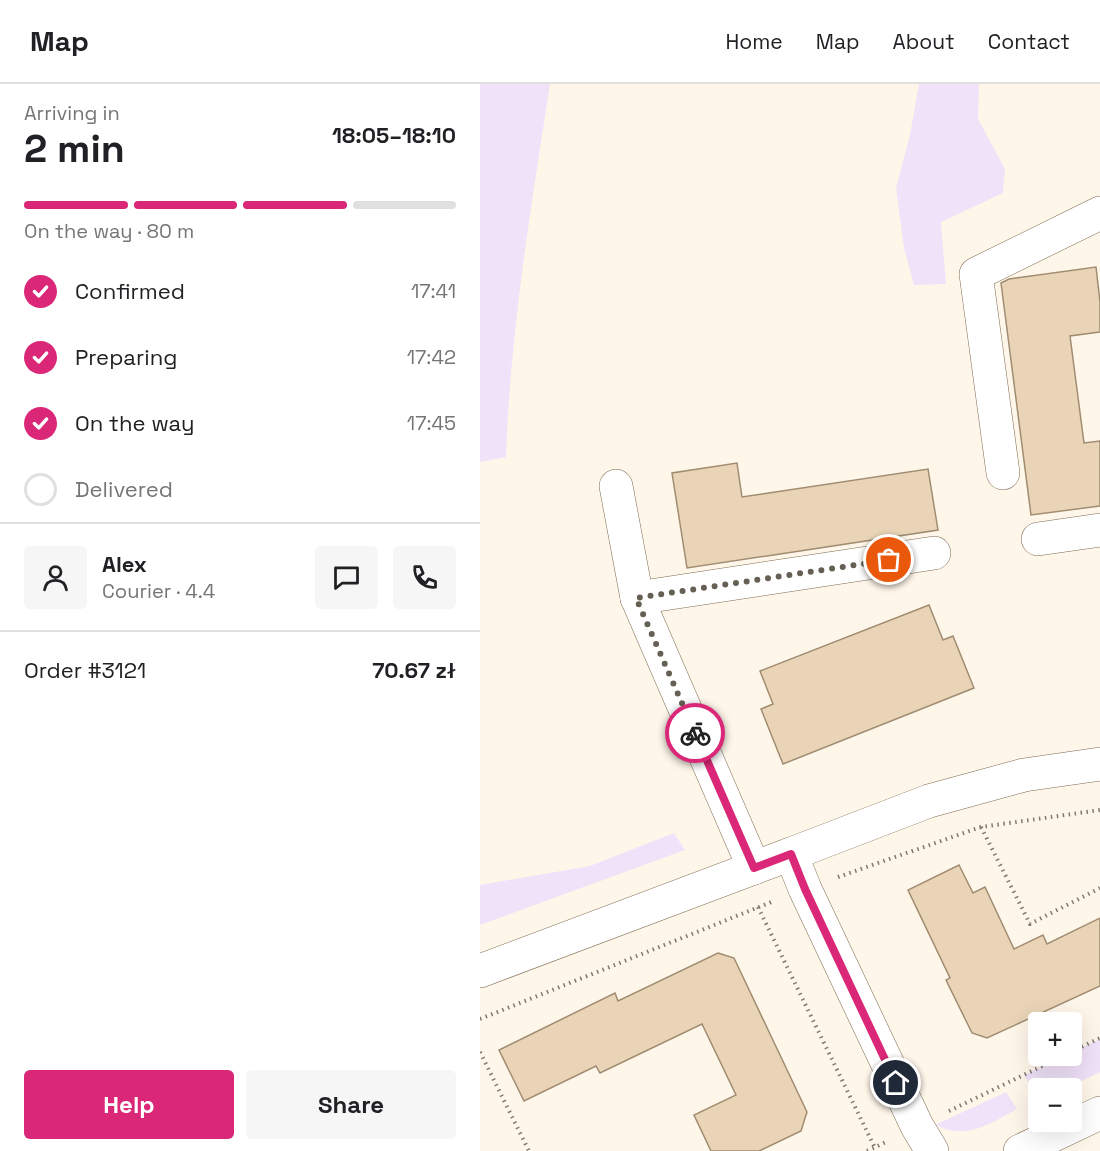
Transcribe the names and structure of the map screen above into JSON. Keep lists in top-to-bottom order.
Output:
{
  "page": {
    "header": "Map",
    "nav": [
      "Home",
      "Map",
      "About",
      "Contact"
    ],
    "heading": ["2 min", "Arriving in", "18:05–18:10"],
    "panel": [
      "Alex",
      "Courier · 4.4",
      "Order #3121",
      "70.67 zł"
    ],
    "bar": "On the way · 80 m",
    "list": [
      ["Confirmed", "17:41"],
      ["Preparing", "17:42"],
      ["On the way", "17:45"],
      "Delivered"
    ],
    "map_buttons": ["+", "−"],
    "buttons": ["Help", "Share"]
  }
}
